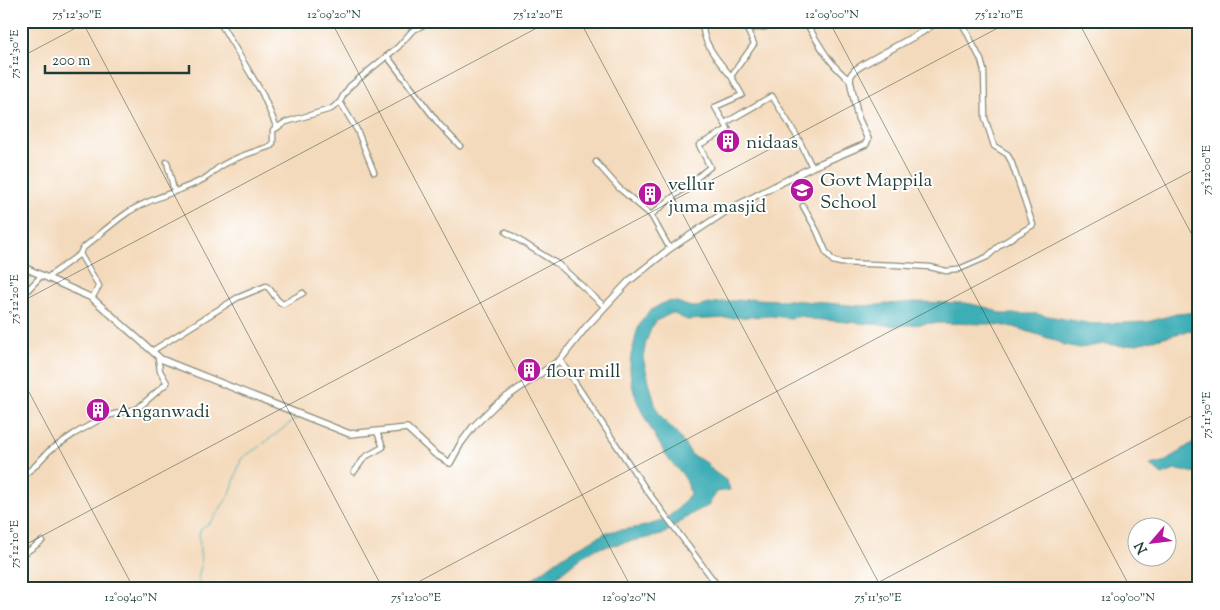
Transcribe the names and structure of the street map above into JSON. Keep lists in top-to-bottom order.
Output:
{
  "places": {
    "building": [
      "nidaas",
      "vellur juma masjid",
      "flour mill",
      "Anganwadi"
    ],
    "school or university": ["Govt Mappila School"]
  },
  "scale_bar": "200 m",
  "north": "bottom left",
  "coordinates": [
    "75°12'30\"E",
    "12°09'20\"N",
    "75°12'20\"E",
    "12°09'00\"N",
    "75°12'10\"E",
    "75°12'00\"E",
    "75°11'50\"E",
    "12°09'40\"N"
  ]
}
